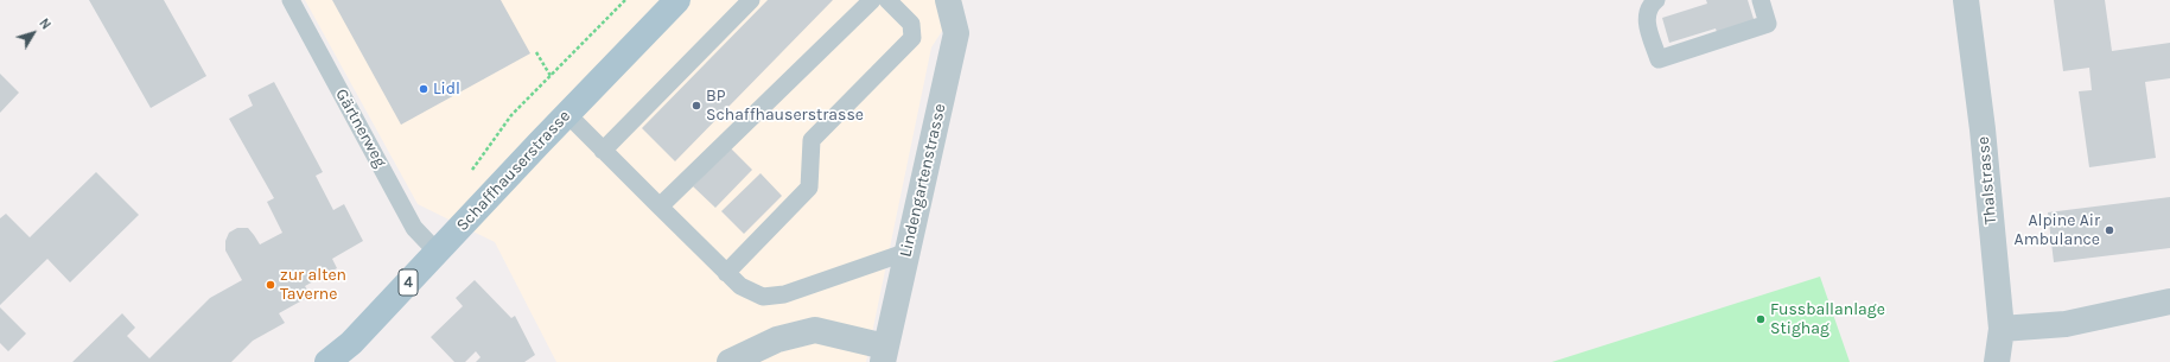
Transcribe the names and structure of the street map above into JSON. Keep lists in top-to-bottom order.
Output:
{
  "streets": {
    "main road": ["Schaffhauserstrasse", "4"],
    "street": ["Lindengartenstrasse", "Thalstrasse"],
    "lane": ["Gärtnerweg"]
  },
  "crossings": [
    ["Gärtnerweg", "Schaffhauserstrasse"]
  ],
  "places": [
    "Lidl",
    "BP Schaffhauserstrasse",
    "Alpine Air Ambulance",
    "zur alten Taverne",
    "Fussballanlage Stighag"
  ],
  "north": "top right"
}
